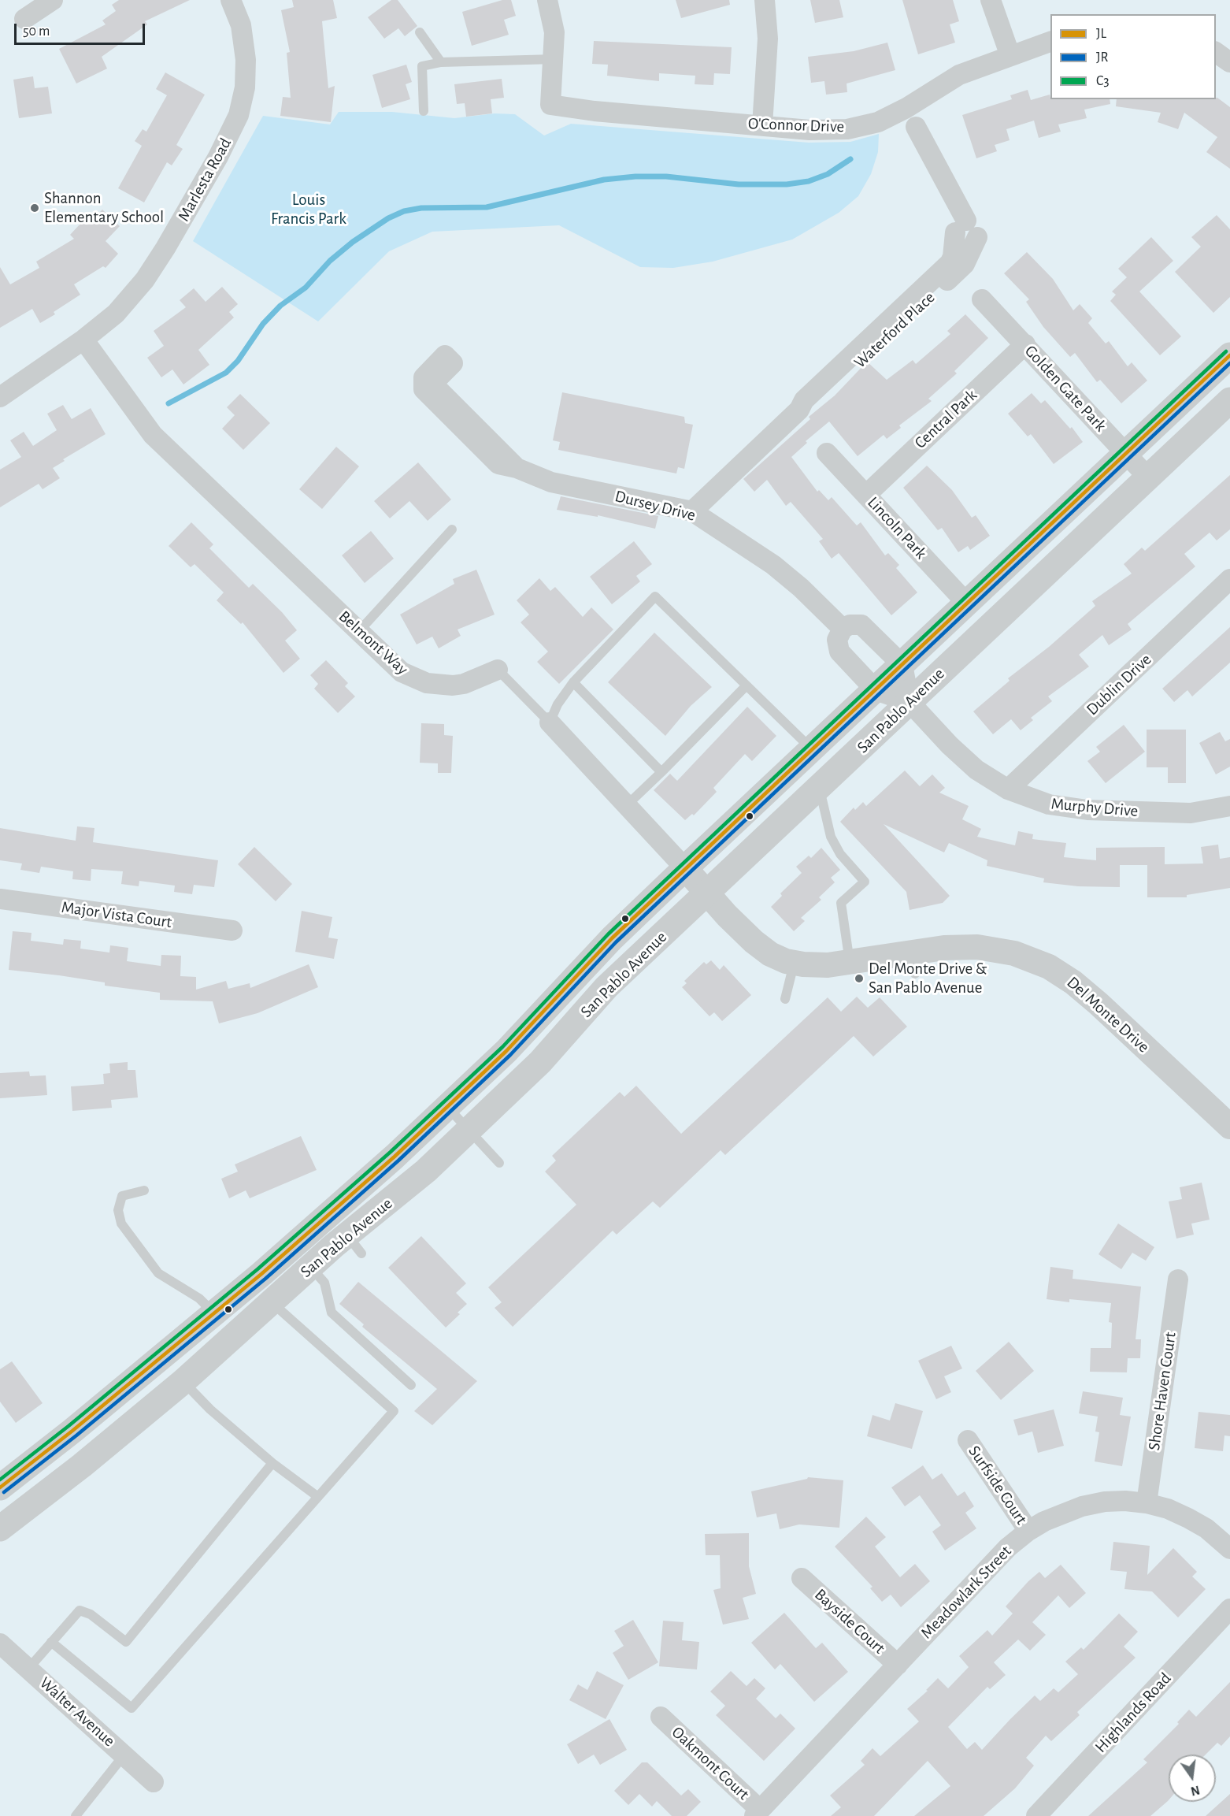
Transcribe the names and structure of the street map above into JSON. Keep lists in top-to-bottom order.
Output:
{
  "streets": {
    "main road": ["San Pablo Avenue"],
    "street": [
      "O'Connor Drive",
      "Marlesta Road",
      "Waterford Place",
      "Golden Gate Park",
      "Central Park",
      "Dursey Drive",
      "Lincoln Park",
      "Belmont Way",
      "Dublin Drive",
      "Murphy Drive",
      "Major Vista Court",
      "Del Monte Drive",
      "Shore Haven Court",
      "Surfside Court",
      "Meadowlark Street",
      "Bayside Court",
      "Walter Avenue",
      "Highlands Road",
      "Oakmont Court"
    ]
  },
  "crossings": [
    ["Marlesta Road", "Belmont Way"],
    ["Waterford Place", "Dursey Drive"],
    ["Golden Gate Park", "Central Park"],
    ["Golden Gate Park", "San Pablo Avenue"],
    ["Central Park", "Lincoln Park"],
    ["Lincoln Park", "San Pablo Avenue"],
    ["Belmont Way", "San Pablo Avenue"],
    ["Belmont Way", "Del Monte Drive"],
    ["Dublin Drive", "Murphy Drive"],
    ["San Pablo Avenue", "Murphy Drive"],
    ["San Pablo Avenue", "Del Monte Drive"],
    ["Shore Haven Court", "Meadowlark Street"],
    ["Surfside Court", "Meadowlark Street"],
    ["Meadowlark Street", "Bayside Court"],
    ["Meadowlark Street", "Oakmont Court"]
  ],
  "parks": ["Louis Francis Park"],
  "places": ["Shannon Elementary School", "Del Monte Drive & San Pablo Avenue"],
  "lines": ["transit line C3", "transit line JL", "transit line JR"],
  "legend": ["JL", "JR", "C3"],
  "scale_bar": "50 m",
  "north": "bottom"
}
